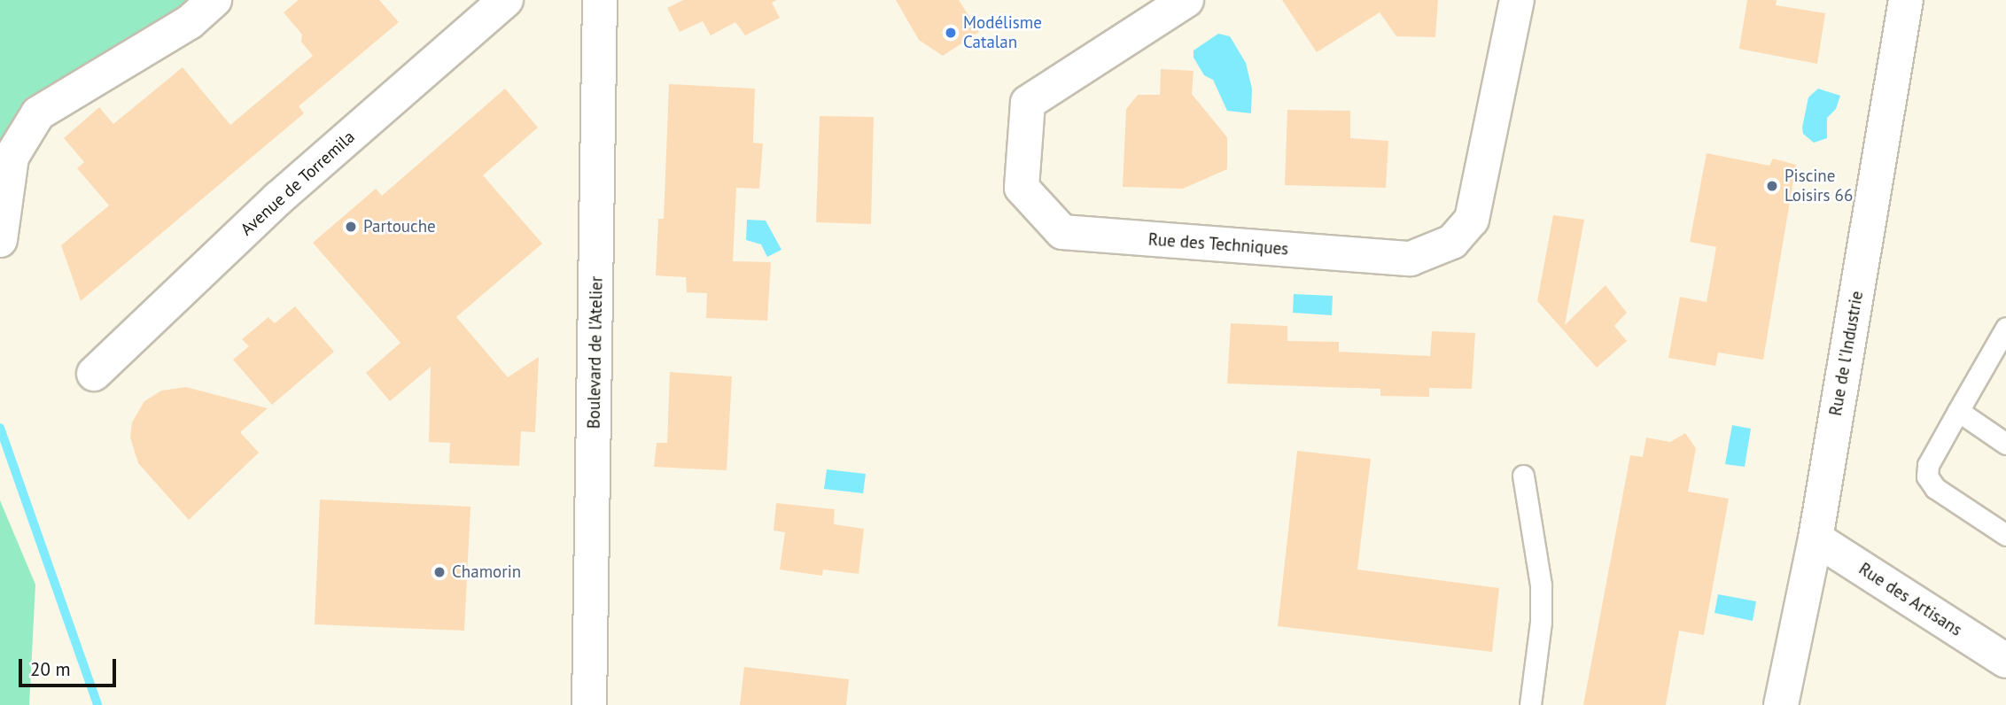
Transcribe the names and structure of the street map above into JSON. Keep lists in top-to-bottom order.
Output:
{
  "streets": {
    "street": [
      "Avenue de Torremila",
      "Rue des Techniques",
      "Boulevard de l'Atelier",
      "Rue de l'Industrie",
      "Rue des Artisans"
    ]
  },
  "crossings": [
    ["Rue de l'Industrie", "Rue des Artisans"]
  ],
  "places": [
    "Modélisme Catalan",
    "Piscine Loisirs 66",
    "Partouche",
    "Chamorin"
  ],
  "scale_bar": "20 m"
}
